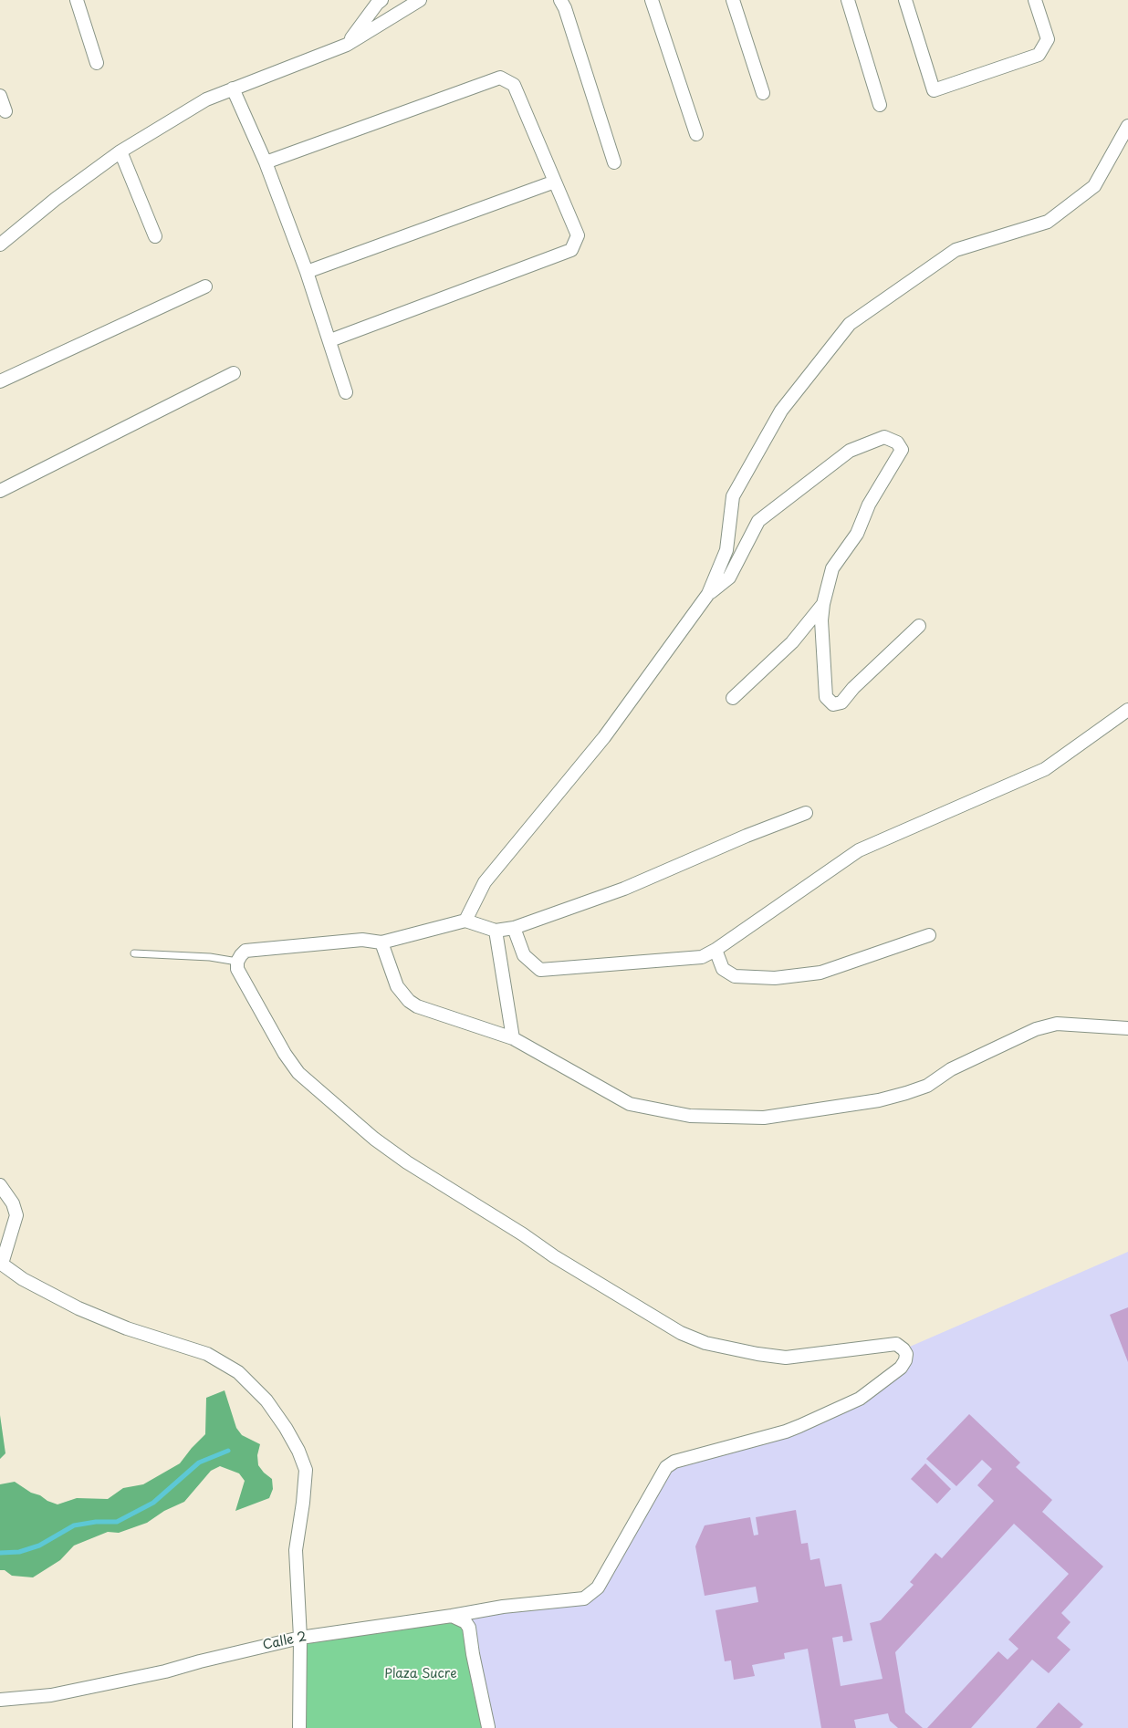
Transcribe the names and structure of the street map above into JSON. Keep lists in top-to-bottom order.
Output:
{
  "streets": {
    "street": ["Calle 2"]
  },
  "parks": ["Plaza Sucre"]
}
